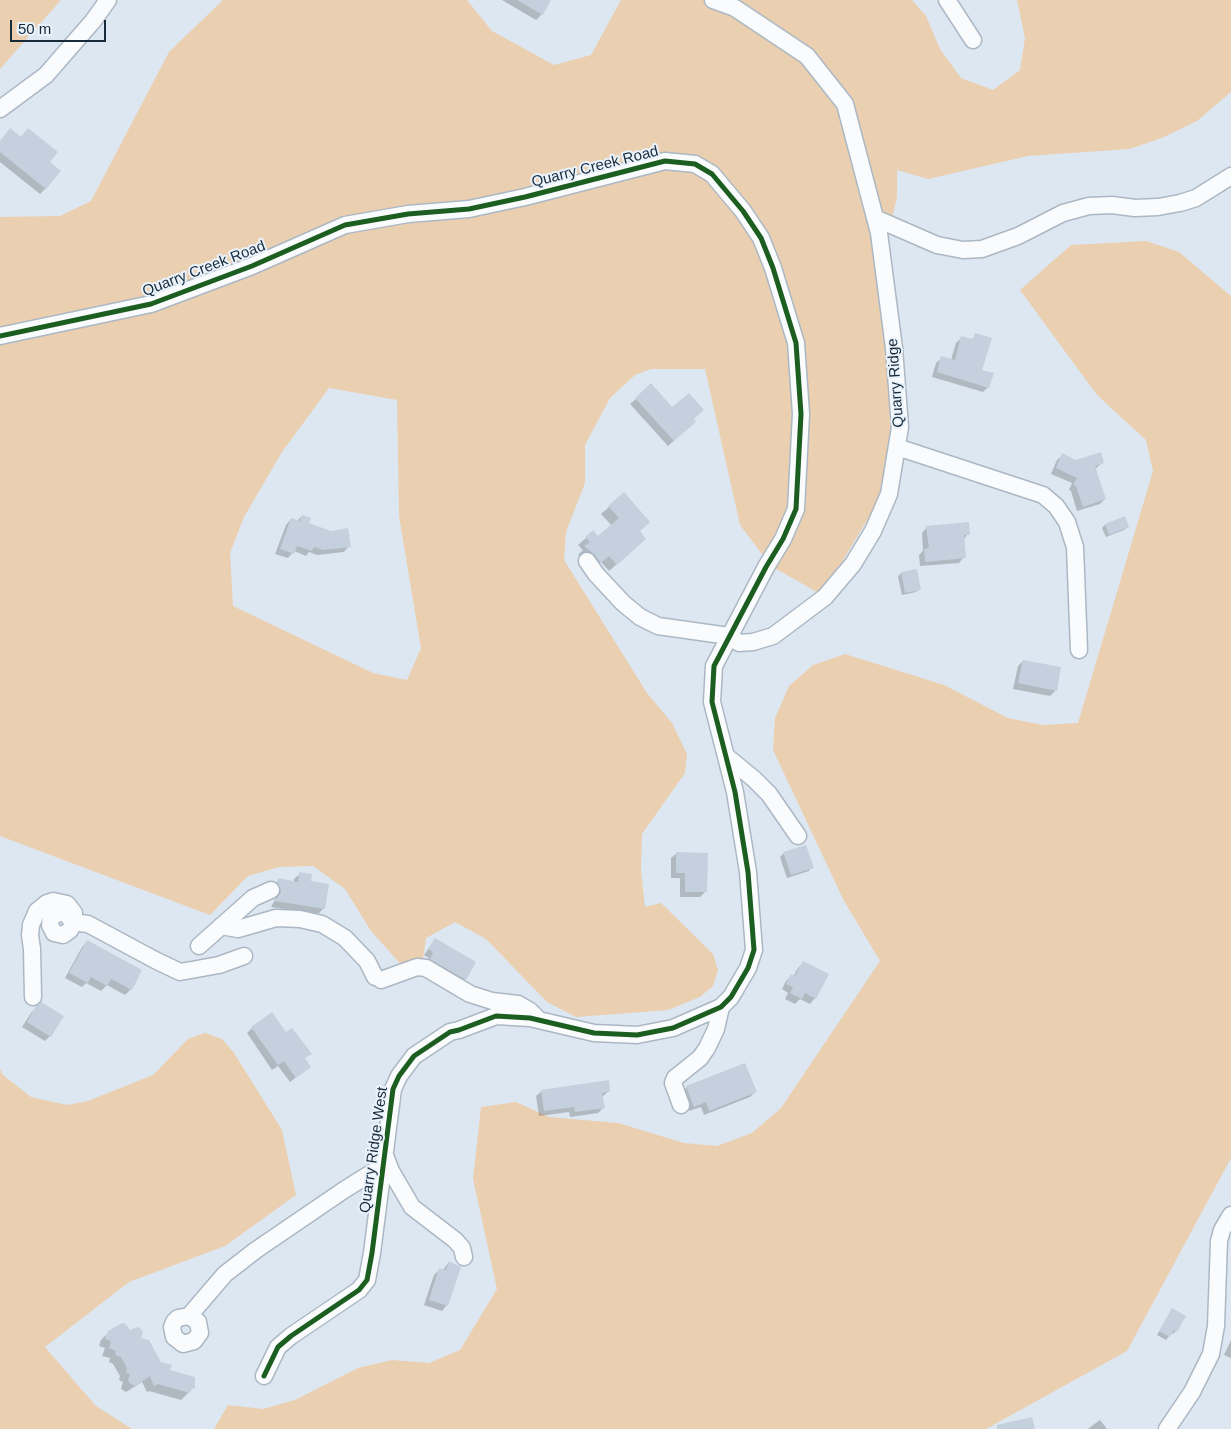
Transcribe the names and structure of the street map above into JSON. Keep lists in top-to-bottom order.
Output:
{
  "streets": {
    "street": ["Quarry Creek Road", "Quarry Ridge", "Quarry Ridge West"]
  },
  "crossings": [
    ["Quarry Creek Road", "Quarry Ridge"],
    ["Quarry Creek Road", "Quarry Ridge West"],
    ["Quarry Ridge", "Quarry Ridge West"]
  ],
  "scale_bar": "50 m"
}
